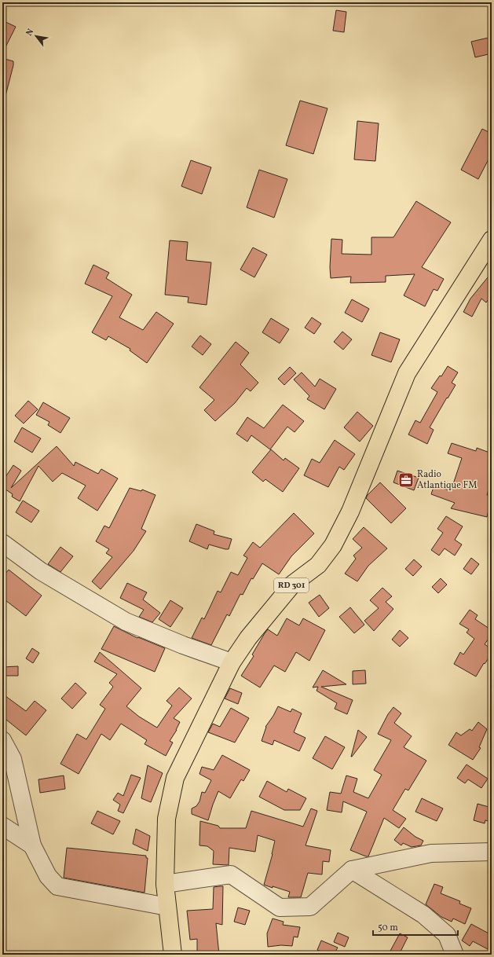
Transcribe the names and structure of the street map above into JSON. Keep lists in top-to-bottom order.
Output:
{
  "streets": {
    "main road": ["RD 301"]
  },
  "places": {
    "office": ["Radio Atlantique FM"]
  },
  "scale_bar": "50 m",
  "north": "top left"
}
